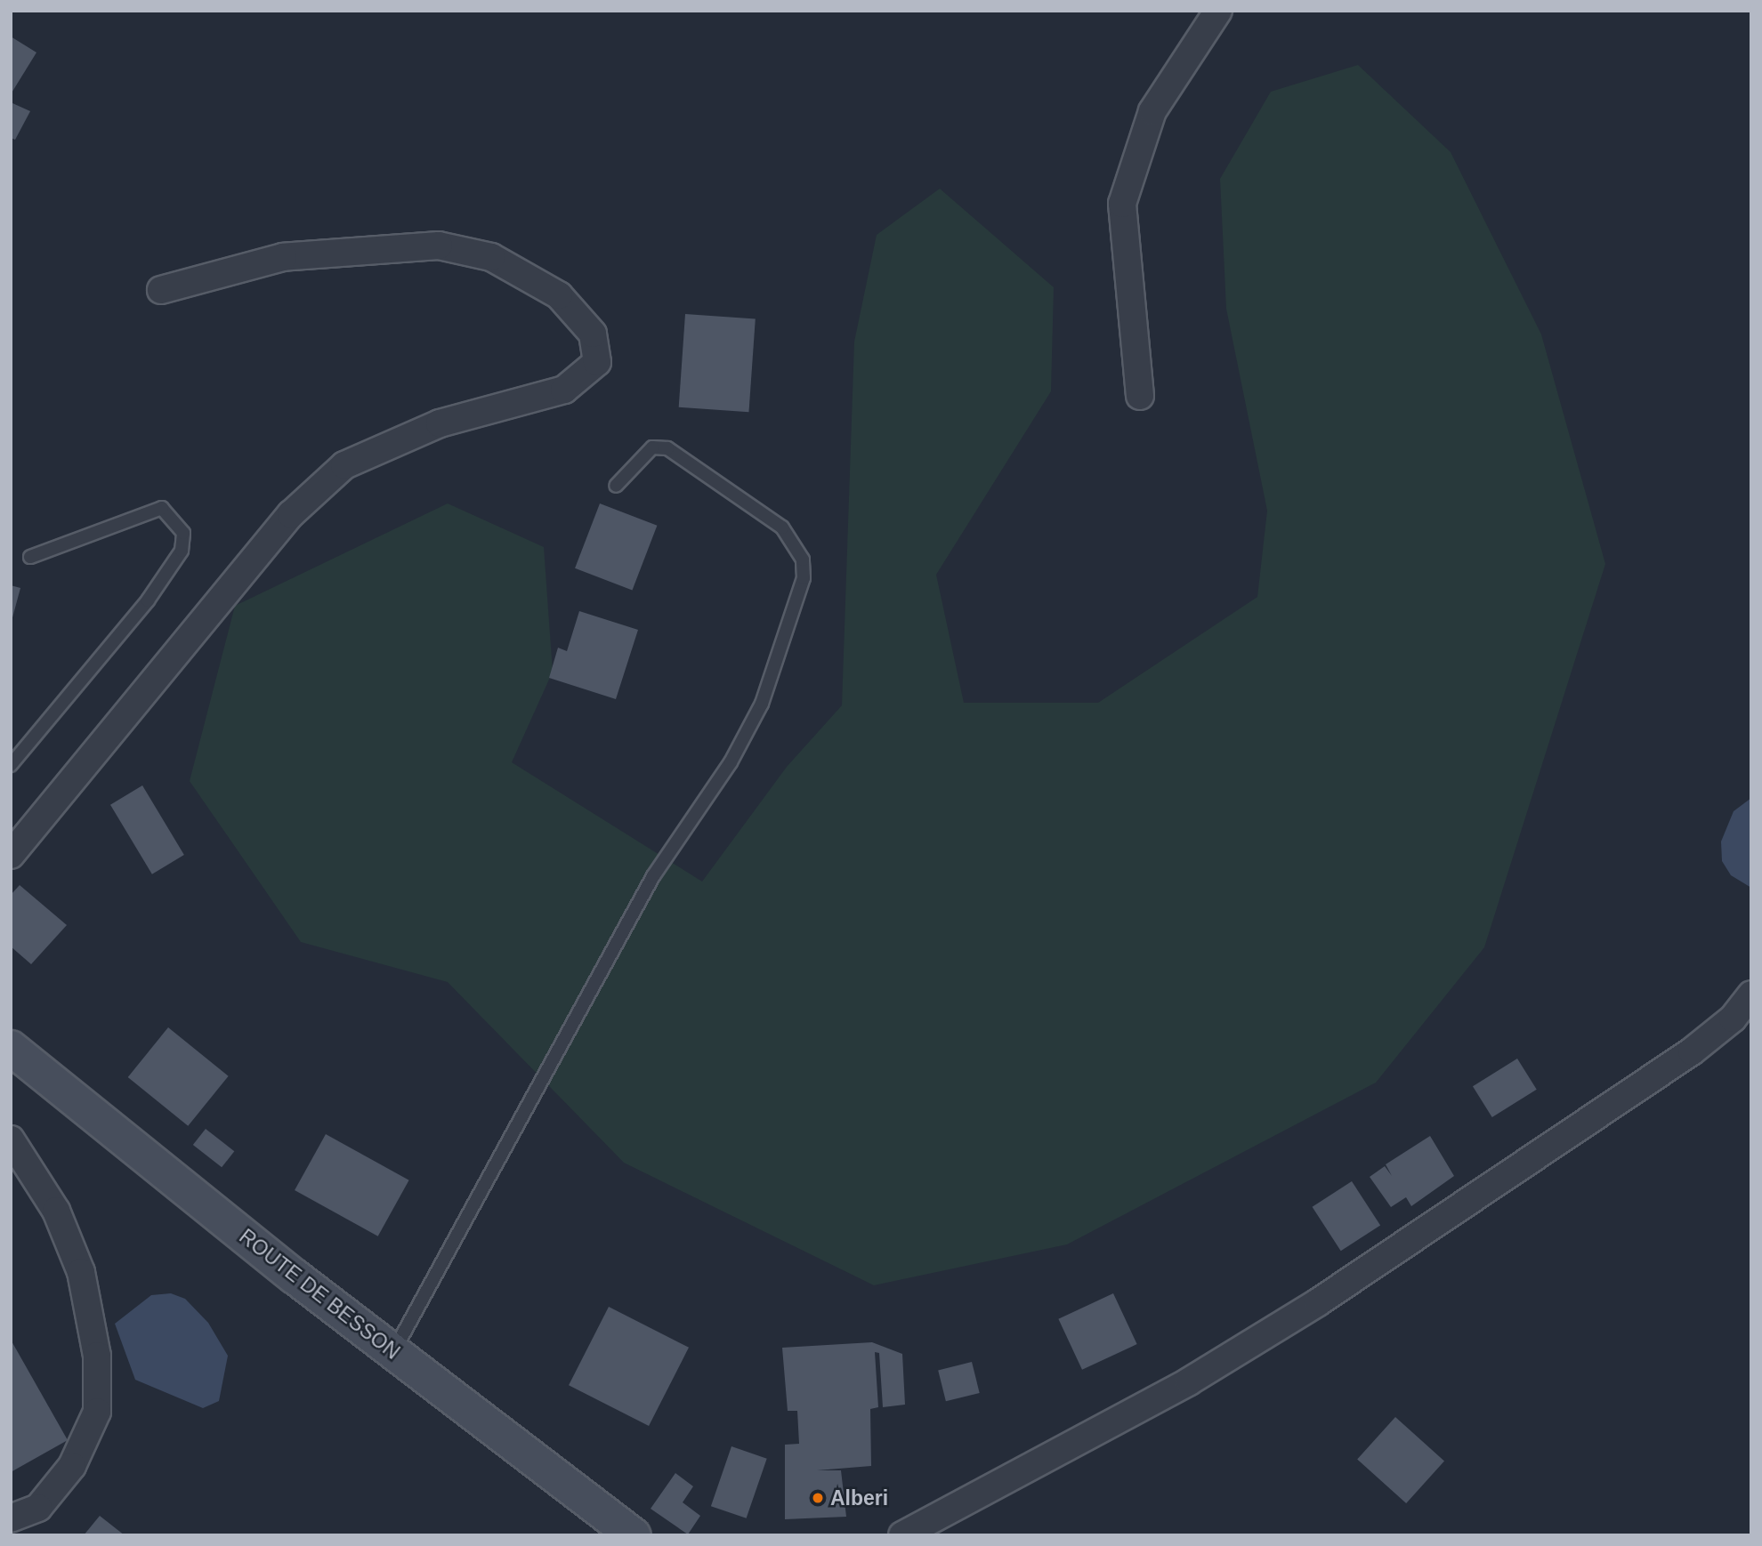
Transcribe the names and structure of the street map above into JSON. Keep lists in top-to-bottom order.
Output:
{
  "streets": {
    "main road": ["ROUTE DE BESSON"]
  },
  "places": ["Alberi"]
}
